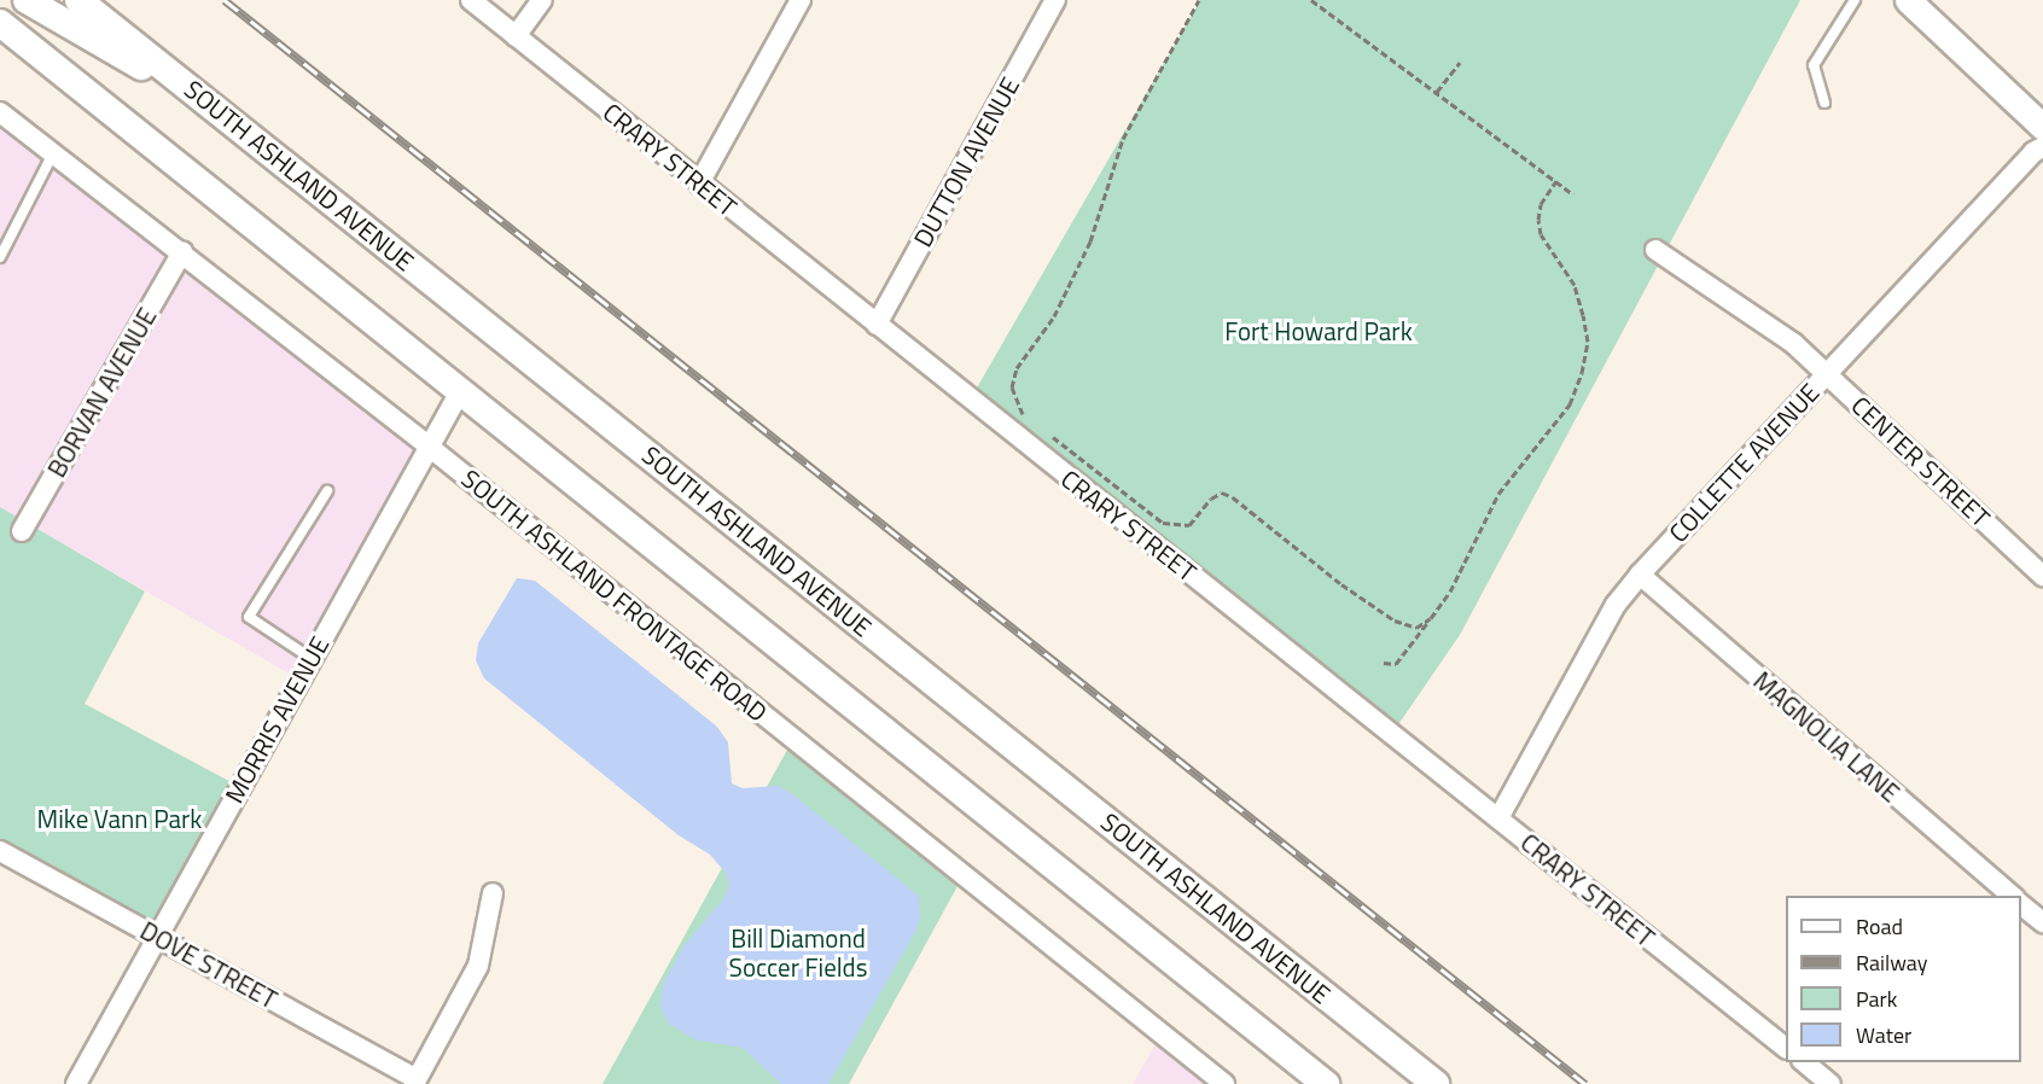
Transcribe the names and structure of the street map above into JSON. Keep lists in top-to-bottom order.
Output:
{
  "streets": {
    "main road": ["SOUTH ASHLAND AVENUE"],
    "street": [
      "CRARY STREET",
      "DUTTON AVENUE",
      "BORVAN AVENUE",
      "CENTER STREET",
      "COLLETTE AVENUE",
      "SOUTH ASHLAND FRONTAGE ROAD",
      "MORRIS AVENUE",
      "MAGNOLIA LANE",
      "DOVE STREET"
    ]
  },
  "crossings": [
    ["CRARY STREET", "DUTTON AVENUE"],
    ["CRARY STREET", "COLLETTE AVENUE"],
    ["BORVAN AVENUE", "SOUTH ASHLAND FRONTAGE ROAD"],
    ["CENTER STREET", "COLLETTE AVENUE"],
    ["COLLETTE AVENUE", "MAGNOLIA LANE"],
    ["SOUTH ASHLAND FRONTAGE ROAD", "MORRIS AVENUE"],
    ["MORRIS AVENUE", "DOVE STREET"]
  ],
  "parks": ["Fort Howard Park", "Mike Vann Park", "Bill Diamond Soccer Fields"],
  "legend": [
    "Road",
    "Railway",
    "Park",
    "Water"
  ]
}
